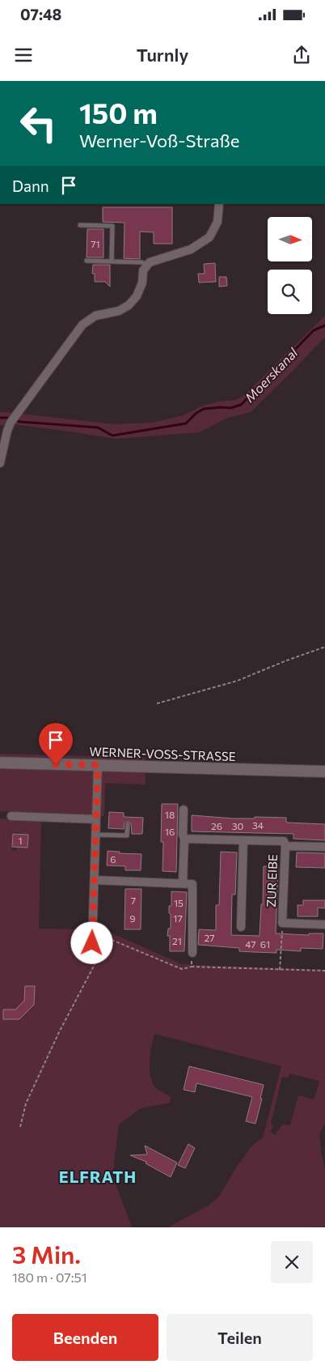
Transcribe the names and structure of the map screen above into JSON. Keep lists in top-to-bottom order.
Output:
{
  "streets": {
    "main road": ["WERNER-VOSS-STRASSE"],
    "street": ["ZUR EIBE"]
  },
  "districts": ["ELFRATH"],
  "water": ["Moerskanal"],
  "house_numbers": [
    "71",
    "18",
    "34",
    "26",
    "30",
    "16",
    "1",
    "6",
    "7",
    "15",
    "9",
    "17",
    "27",
    "21",
    "47",
    "61"
  ],
  "north": "right",
  "page": {
    "status": "07:48",
    "header": "Turnly",
    "turn": ["150 m", "Werner-Voß-Straße"],
    "then": "Dann",
    "heading": ["3 Min.", "180 m · 07:51"],
    "buttons": ["Beenden", "Teilen"]
  }
}
